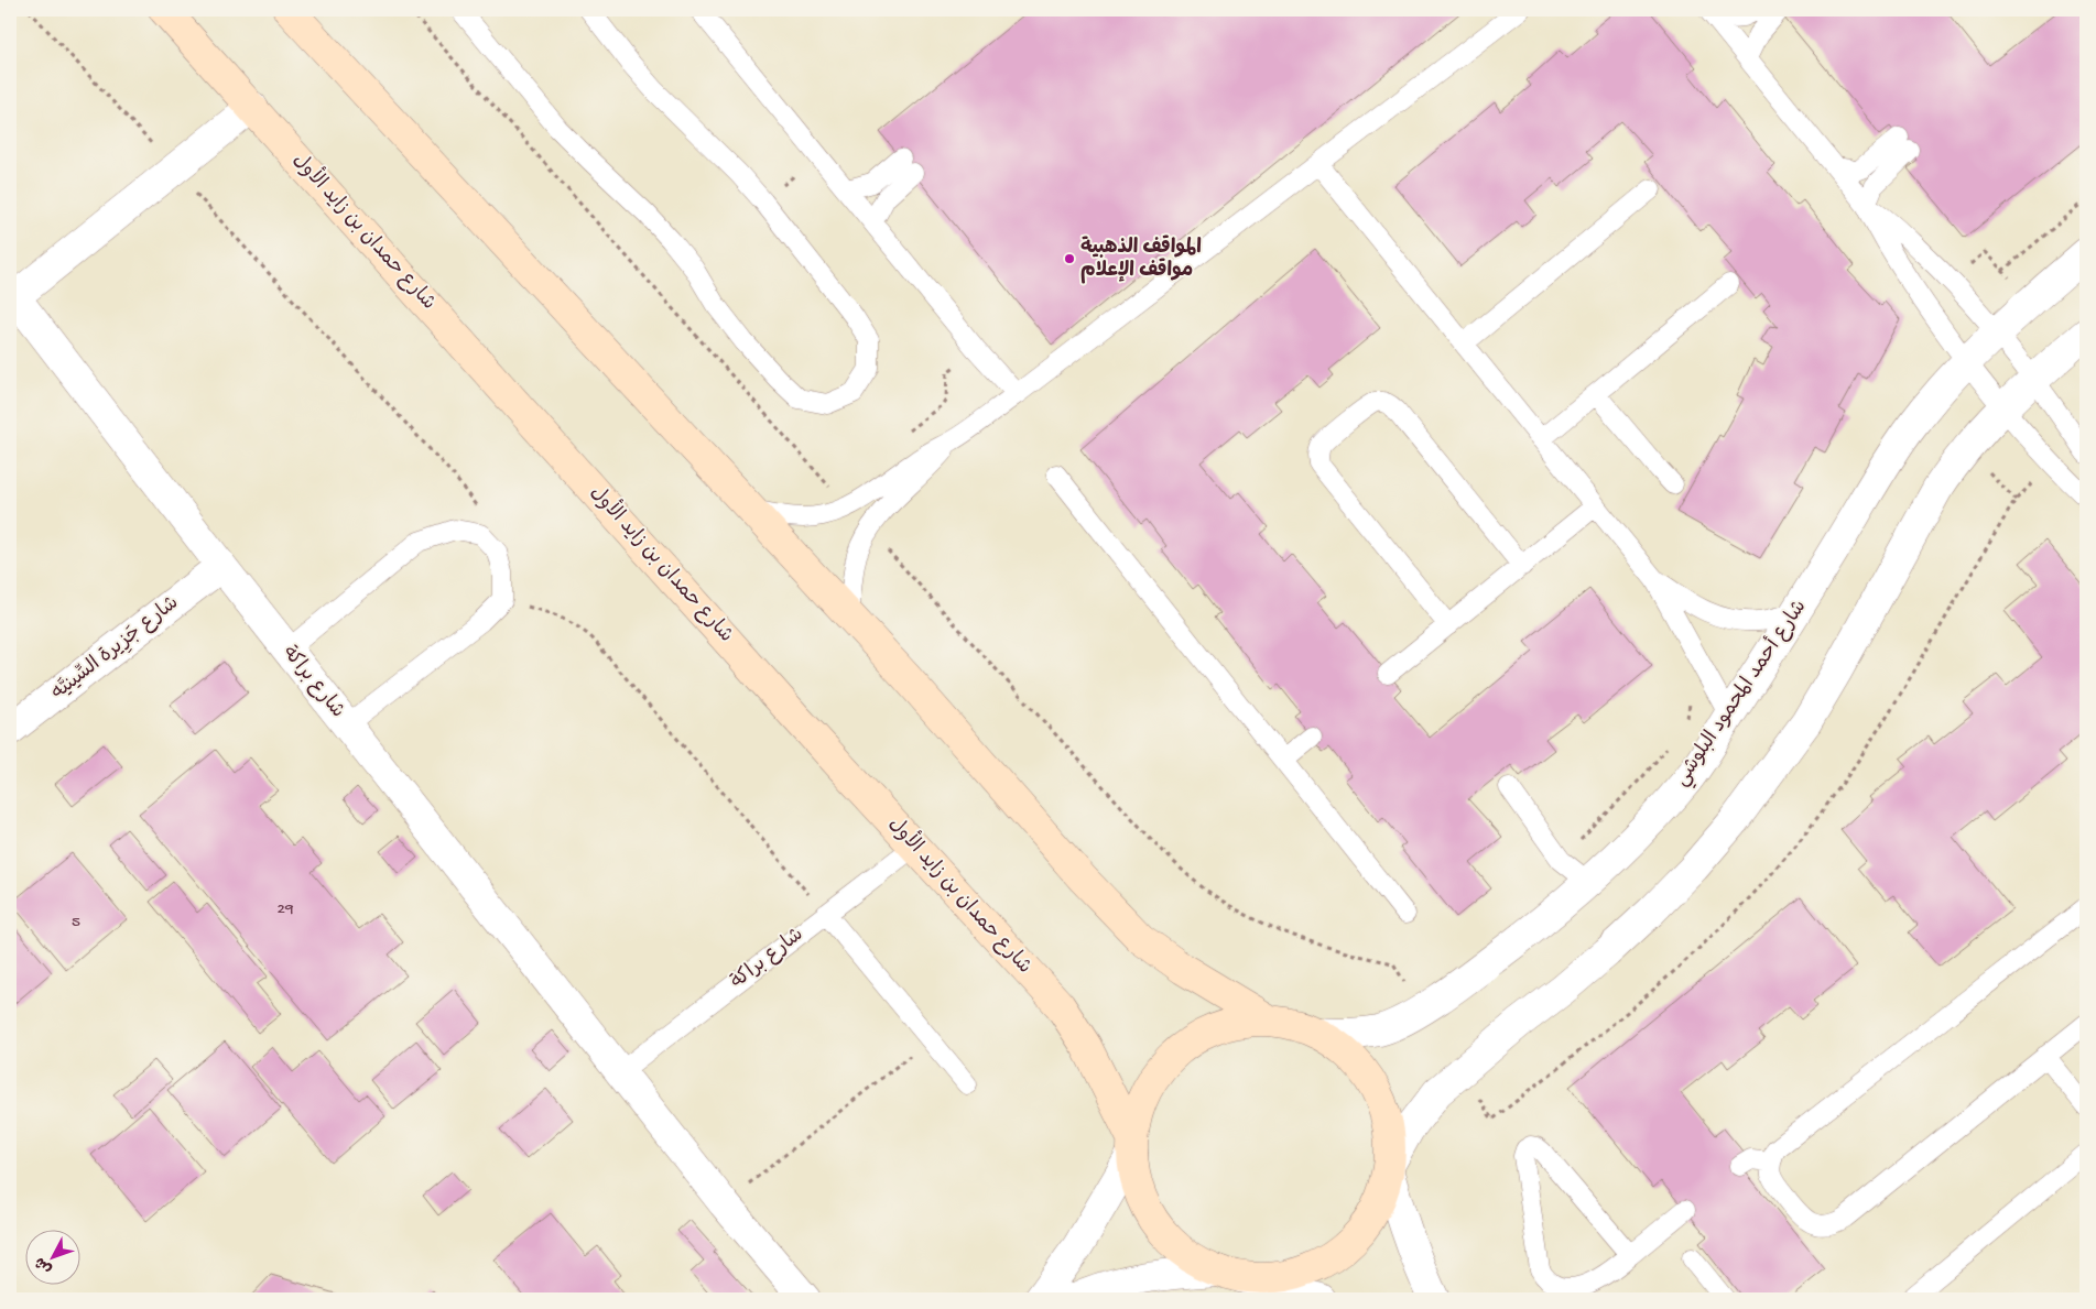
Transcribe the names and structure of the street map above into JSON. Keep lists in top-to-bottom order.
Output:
{
  "streets": {
    "main road": ["شارع حمدان بن زايد الأول"],
    "street": ["شارع جَزِيرة السِّينيَّه", "شارع براكة", "شارع أحمد المحمود البلوشي"]
  },
  "crossings": [
    ["شارع حمدان بن زايد الأول", "شارع براكة"],
    ["شارع جَزِيرة السِّينيَّه", "شارع براكة"]
  ],
  "places": ["المواقف الذهبية مواقف الإعلام"],
  "house_numbers": ["29", "5"],
  "north": "bottom left"
}
